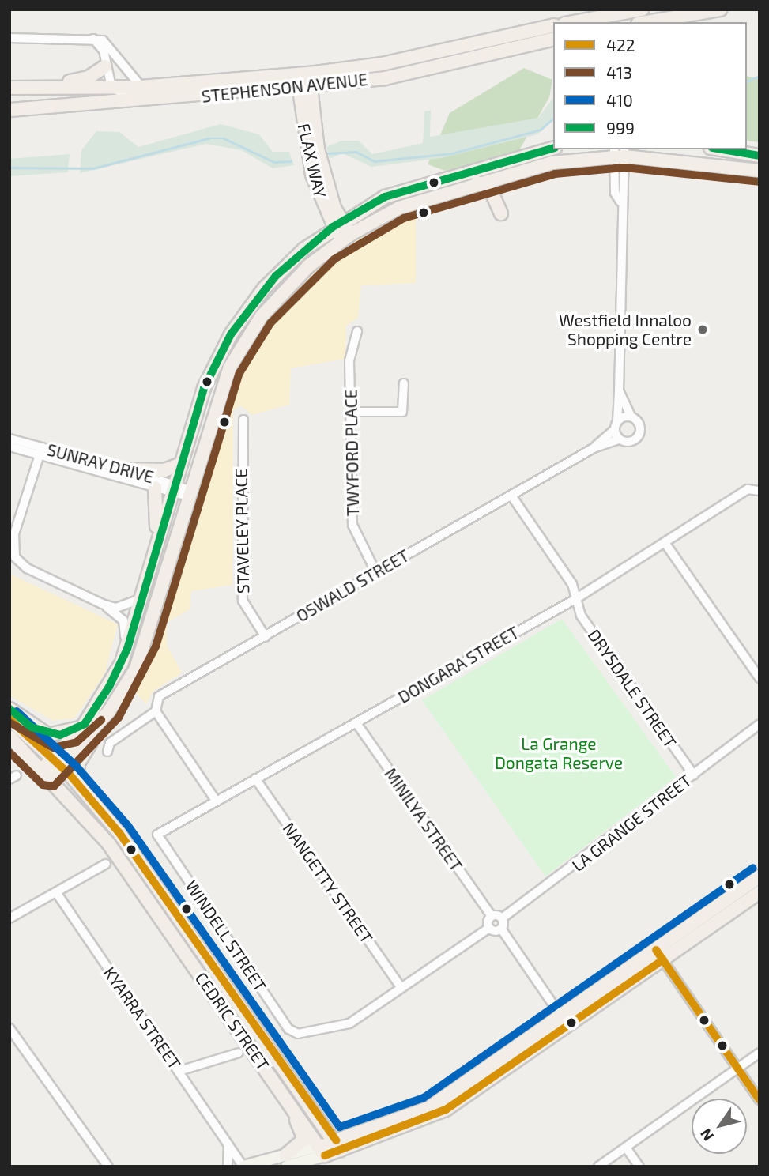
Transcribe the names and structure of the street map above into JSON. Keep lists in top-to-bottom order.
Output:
{
  "streets": {
    "main road": ["STEPHENSON AVENUE", "FLAX WAY", "CEDRIC STREET"],
    "street": [
      "TWYFORD PLACE",
      "SUNRAY DRIVE",
      "STAVELEY PLACE",
      "OSWALD STREET",
      "DONGARA STREET",
      "DRYSDALE STREET",
      "MINILYA STREET",
      "LA GRANGE STREET",
      "NANGETTY STREET",
      "WINDELL STREET",
      "KYARRA STREET"
    ]
  },
  "crossings": [
    ["STEPHENSON AVENUE", "FLAX WAY"],
    ["TWYFORD PLACE", "OSWALD STREET"],
    ["STAVELEY PLACE", "OSWALD STREET"],
    ["OSWALD STREET", "DRYSDALE STREET"],
    ["DONGARA STREET", "DRYSDALE STREET"],
    ["DONGARA STREET", "MINILYA STREET"],
    ["DONGARA STREET", "NANGETTY STREET"],
    ["DONGARA STREET", "WINDELL STREET"],
    ["DRYSDALE STREET", "LA GRANGE STREET"],
    ["NANGETTY STREET", "WINDELL STREET"]
  ],
  "parks": ["La Grange Dongata Reserve"],
  "places": ["Westfield Innaloo Shopping Centre"],
  "lines": [
    "transit line 999",
    "transit line 413",
    "transit line 410",
    "transit line 422"
  ],
  "legend": [
    "422",
    "413",
    "410",
    "999"
  ],
  "north": "bottom left"
}
